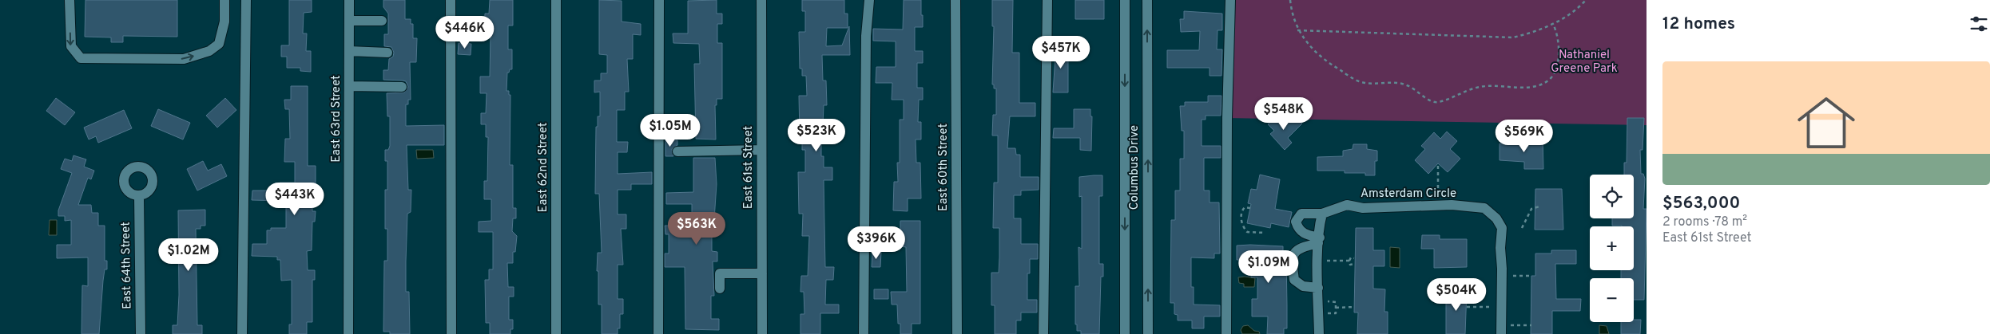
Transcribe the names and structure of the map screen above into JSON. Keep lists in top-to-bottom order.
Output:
{
  "streets": {
    "street": [
      "East 63rd Street",
      "East 62nd Street",
      "East 61st Street",
      "East 60th Street",
      "Columbus Drive",
      "Amsterdam Circle",
      "East 64th Street"
    ]
  },
  "parks": ["Nathaniel Greene Park"],
  "page": {
    "heading": "12 homes",
    "price": [
      "$446K",
      "$457K",
      "$548K",
      "$1.05M",
      "$523K",
      "$569K",
      "$443K",
      "$563K",
      "$396K",
      "$1.02M",
      "$1.09M",
      "$504K"
    ],
    "list": [
      {
        "name": "$563,000",
        "note": "2 rooms · 78 m² · East 61st Street"
      }
    ],
    "map_buttons": ["+", "−"]
  }
}
